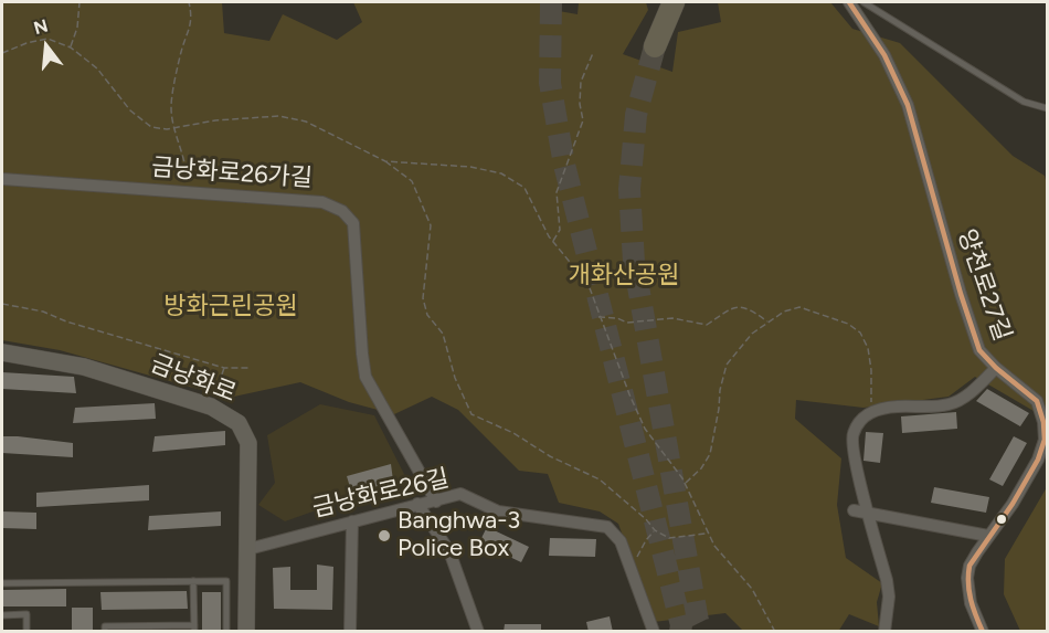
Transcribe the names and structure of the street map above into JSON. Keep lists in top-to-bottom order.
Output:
{
  "streets": {
    "street": [
      "금낭화로26가길",
      "양천로27길",
      "금낭화로",
      "금낭화로26길"
    ]
  },
  "crossings": [
    ["금낭화로26가길", "금낭화로26길"],
    ["금낭화로", "금낭화로26길"]
  ],
  "parks": ["개화산공원", "방화근린공원"],
  "places": ["Banghwa-3 Police Box"],
  "north": "top"
}
